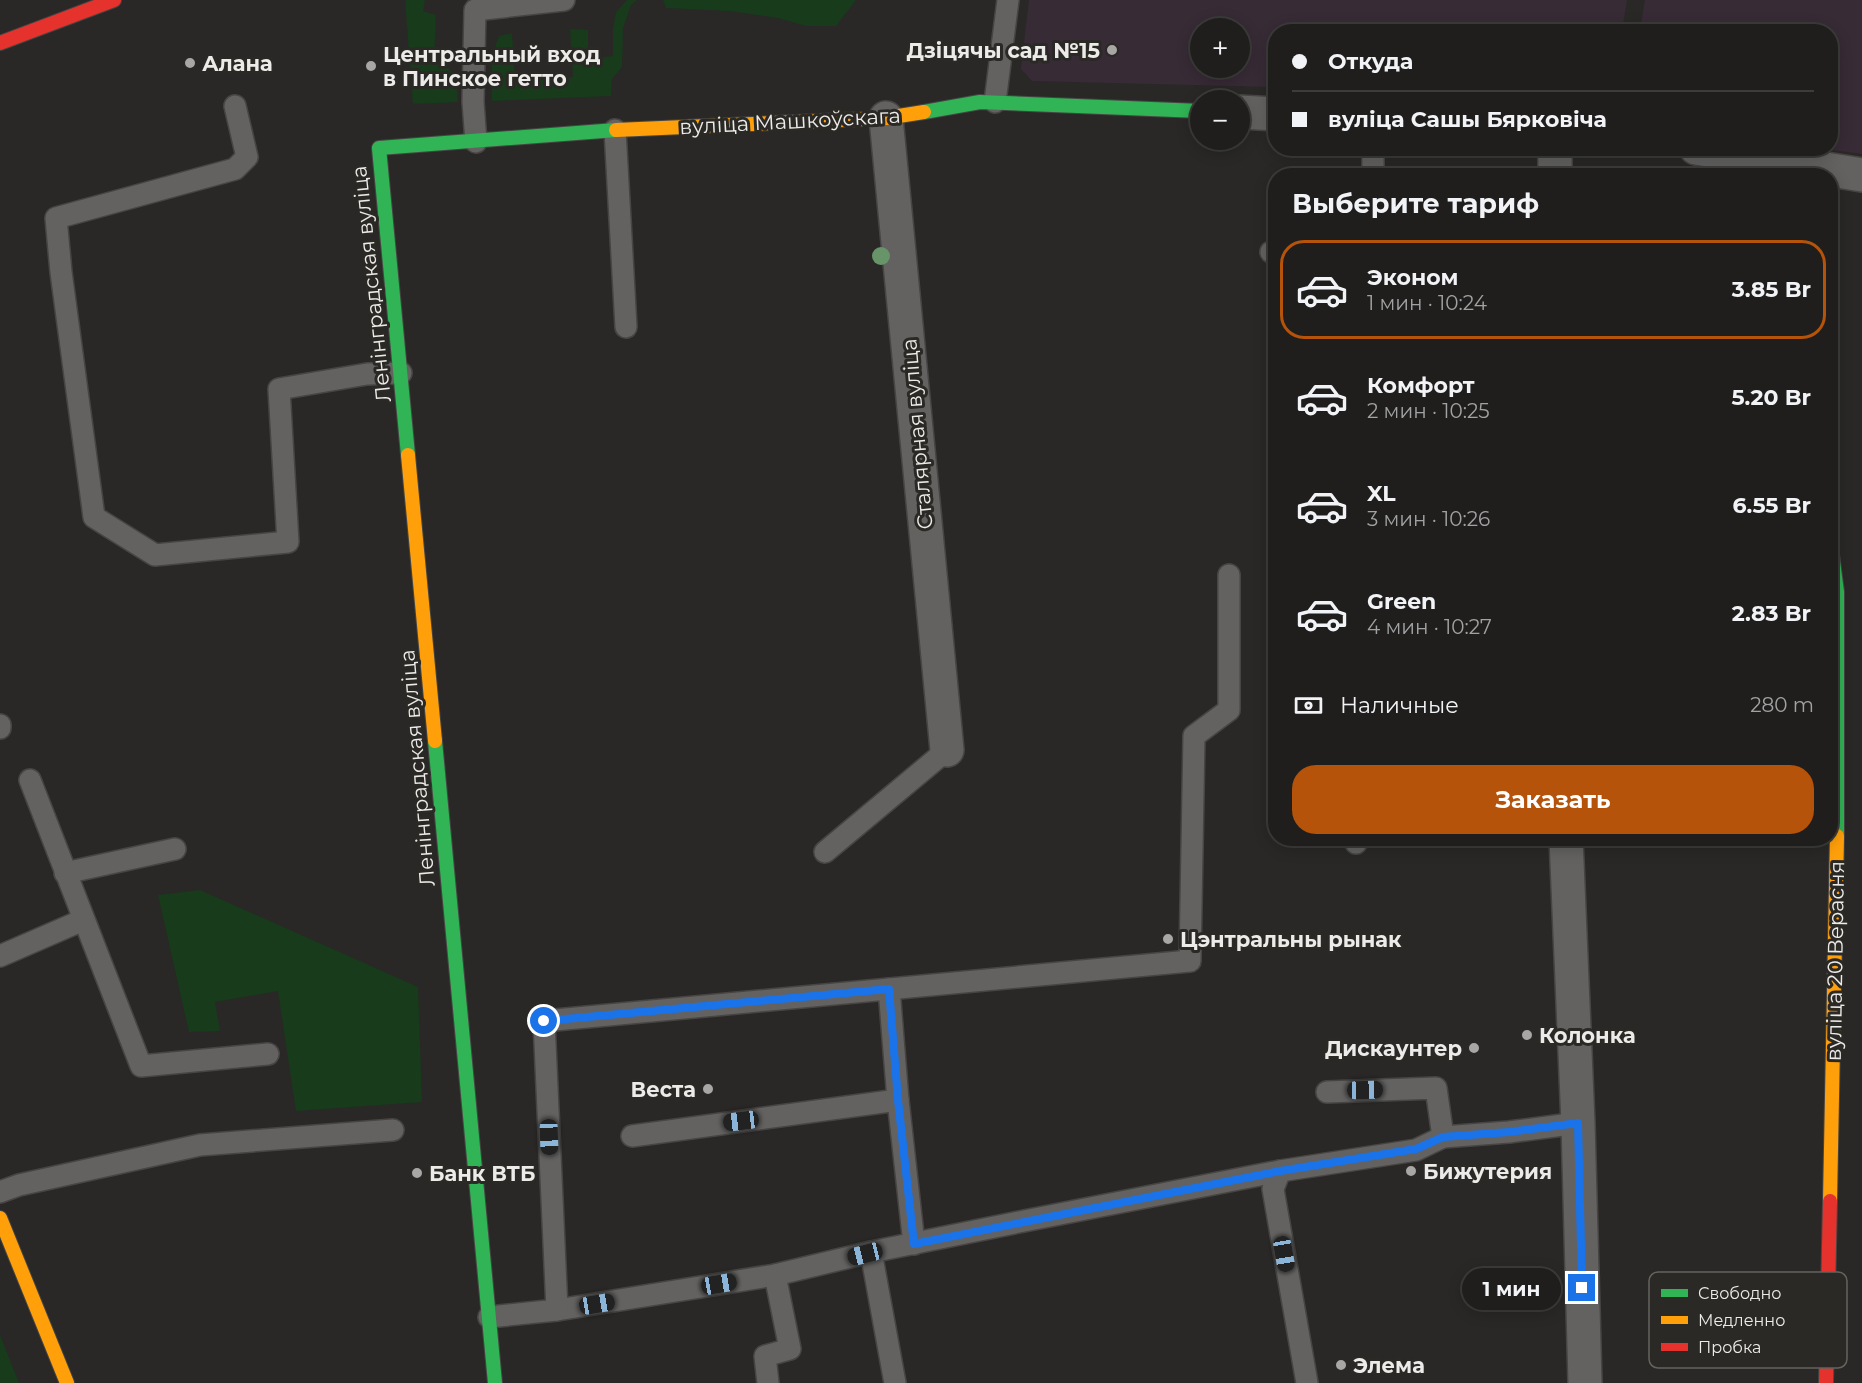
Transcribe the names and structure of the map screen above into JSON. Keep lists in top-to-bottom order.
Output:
{
  "streets": {
    "street": [
      "вуліца Машкоўскага",
      "Ленінградская вуліца",
      "Сталярная вуліца",
      "вуліца 20 Верасня"
    ]
  },
  "crossings": [
    ["вуліца Машкоўскага", "Ленінградская вуліца"],
    ["вуліца Машкоўскага", "Сталярная вуліца"]
  ],
  "places": [
    "Дзіцячы сад №15",
    "Алана",
    "Центральный вход в Пинское гетто",
    "Цэнтральны рынак",
    "Колонка",
    "Дискаунтер",
    "Веста",
    "Бижутерия",
    "Банк ВТБ",
    "Элема"
  ],
  "legend": ["Свободно", "Медленно", "Пробка"],
  "page": {
    "map_buttons": ["+", "−"],
    "banner": ["Откуда", "вуліца Сашы Бярковіча"],
    "heading": "Выберите тариф",
    "list": [
      {
        "name": "Эконом",
        "note": "1 мин · 10:24",
        "value": "3.85 Br"
      },
      {
        "name": "Комфорт",
        "note": "2 мин · 10:25",
        "value": "5.20 Br"
      },
      {
        "name": "XL",
        "note": "3 мин · 10:26",
        "value": "6.55 Br"
      },
      {
        "name": "Green",
        "note": "4 мин · 10:27",
        "value": "2.83 Br"
      }
    ],
    "pay": ["Наличные", "280 m"],
    "buttons": "Заказать",
    "bubble": "1 мин"
  }
}
